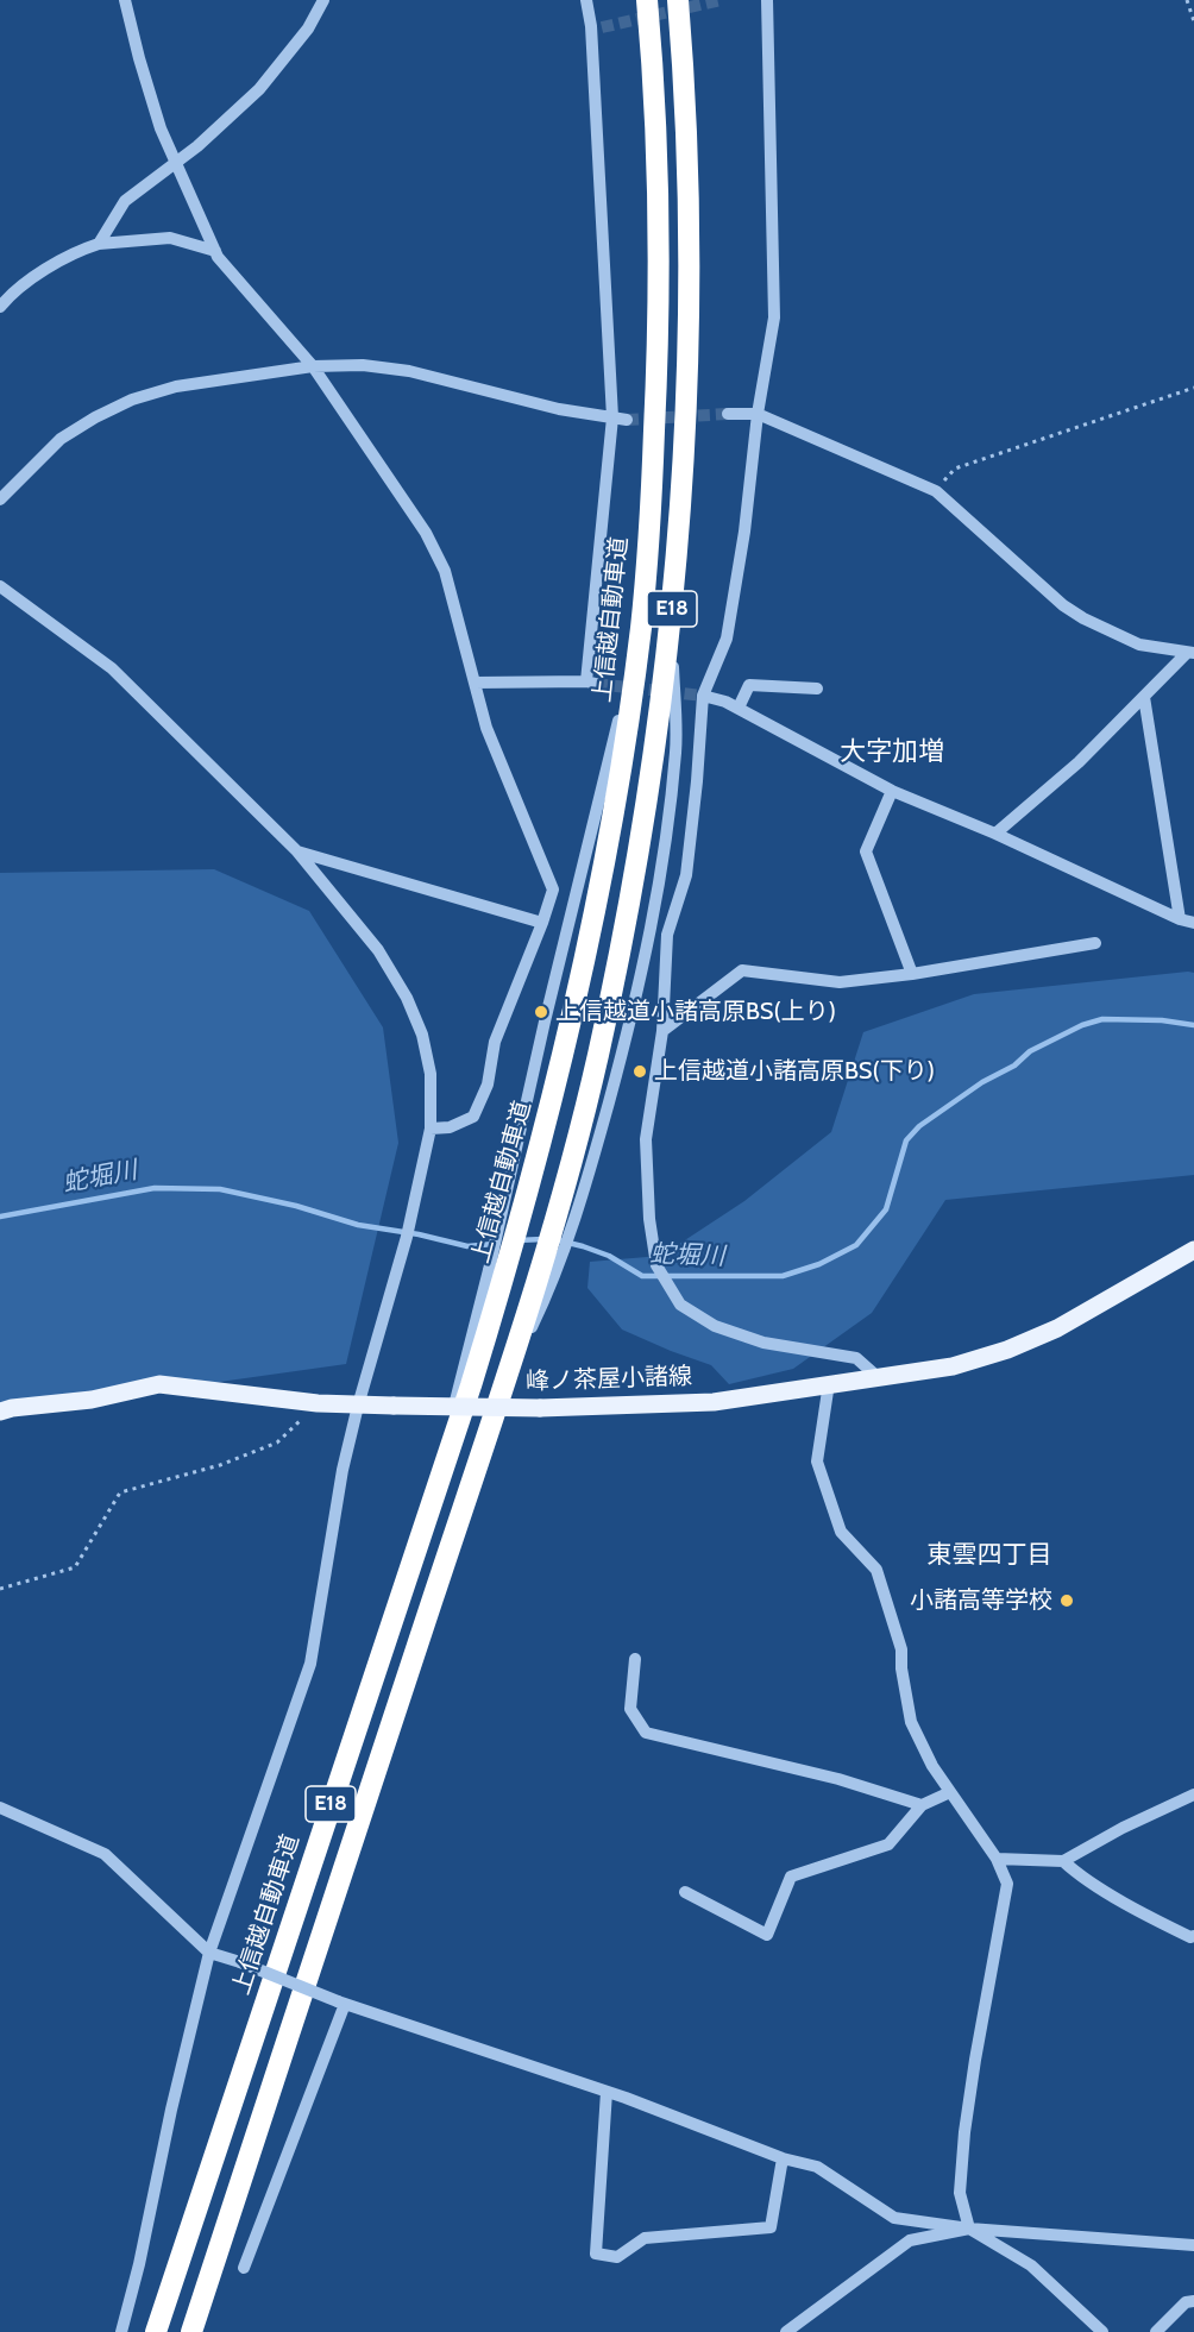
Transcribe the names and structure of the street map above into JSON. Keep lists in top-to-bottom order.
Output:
{
  "streets": {
    "highway": ["E18", "上信越自動車道"],
    "main road": ["峰ノ茶屋小諸線"]
  },
  "districts": ["大字加増", "東雲四丁目"],
  "water": ["蛇堀川"],
  "places": ["上信越道小諸高原BS(上り)", "上信越道小諸高原BS(下り)", "小諸高等学校"]
}
